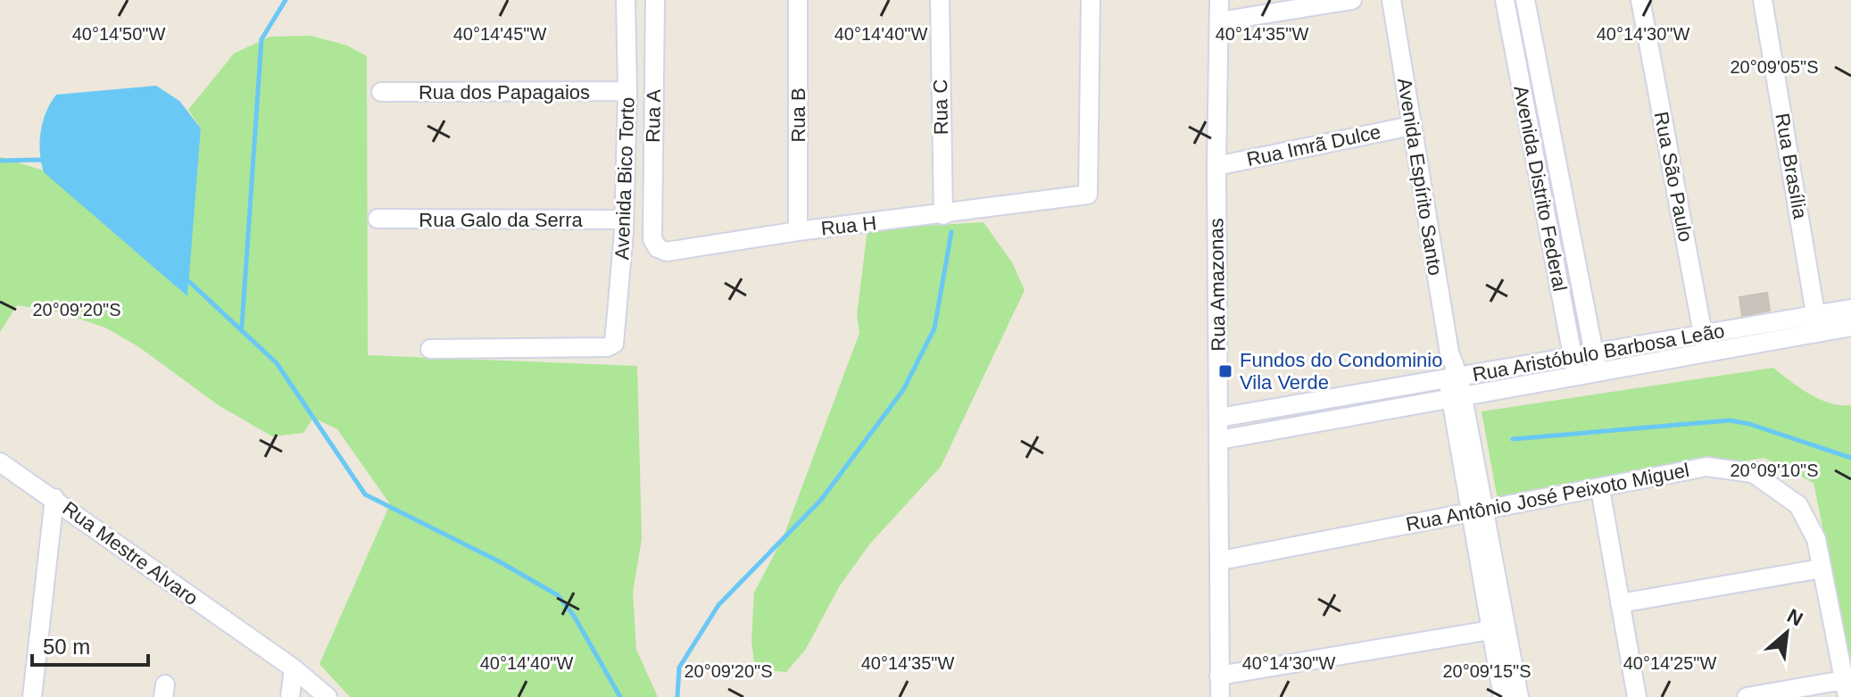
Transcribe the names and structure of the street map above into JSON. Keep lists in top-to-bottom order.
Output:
{
  "streets": {
    "street": [
      "Rua dos Papagaios",
      "Rua C",
      "Rua B",
      "Rua A",
      "Rua Imrã Dulce",
      "Rua Brasília",
      "Avenida Espírito Santo",
      "Rua São Paulo",
      "Avenida Bico Torto",
      "Avenida Distrito Federal",
      "Rua Galo da Serra",
      "Rua H",
      "Rua Amazonas",
      "Rua Aristóbulo Barbosa Leão",
      "Rua Antônio José Peixoto Miguel",
      "Rua Mestre Alvaro"
    ]
  },
  "crossings": [
    ["Rua dos Papagaios", "Avenida Bico Torto"],
    ["Rua C", "Rua H"],
    ["Rua B", "Rua H"],
    ["Rua A", "Rua H"],
    ["Rua Imrã Dulce", "Avenida Espírito Santo"],
    ["Rua Imrã Dulce", "Rua Amazonas"],
    ["Rua Brasília", "Rua Aristóbulo Barbosa Leão"],
    ["Avenida Espírito Santo", "Rua Aristóbulo Barbosa Leão"],
    ["Avenida Espírito Santo", "Rua Antônio José Peixoto Miguel"],
    ["Rua São Paulo", "Rua Aristóbulo Barbosa Leão"],
    ["Avenida Bico Torto", "Rua Galo da Serra"],
    ["Avenida Distrito Federal", "Rua Aristóbulo Barbosa Leão"],
    ["Rua Amazonas", "Rua Aristóbulo Barbosa Leão"],
    ["Rua Amazonas", "Rua Antônio José Peixoto Miguel"]
  ],
  "places": {
    "transit": ["Fundos do Condominio Vila Verde"]
  },
  "scale_bar": "50 m",
  "north": "top right",
  "coordinates": [
    "40°14'50\"W",
    "40°14'45\"W",
    "40°14'40\"W",
    "40°14'35\"W",
    "40°14'30\"W",
    "20°09'05\"S",
    "20°09'20\"S",
    "20°09'10\"S",
    "40°14'25\"W",
    "20°09'15\"S"
  ]
}
